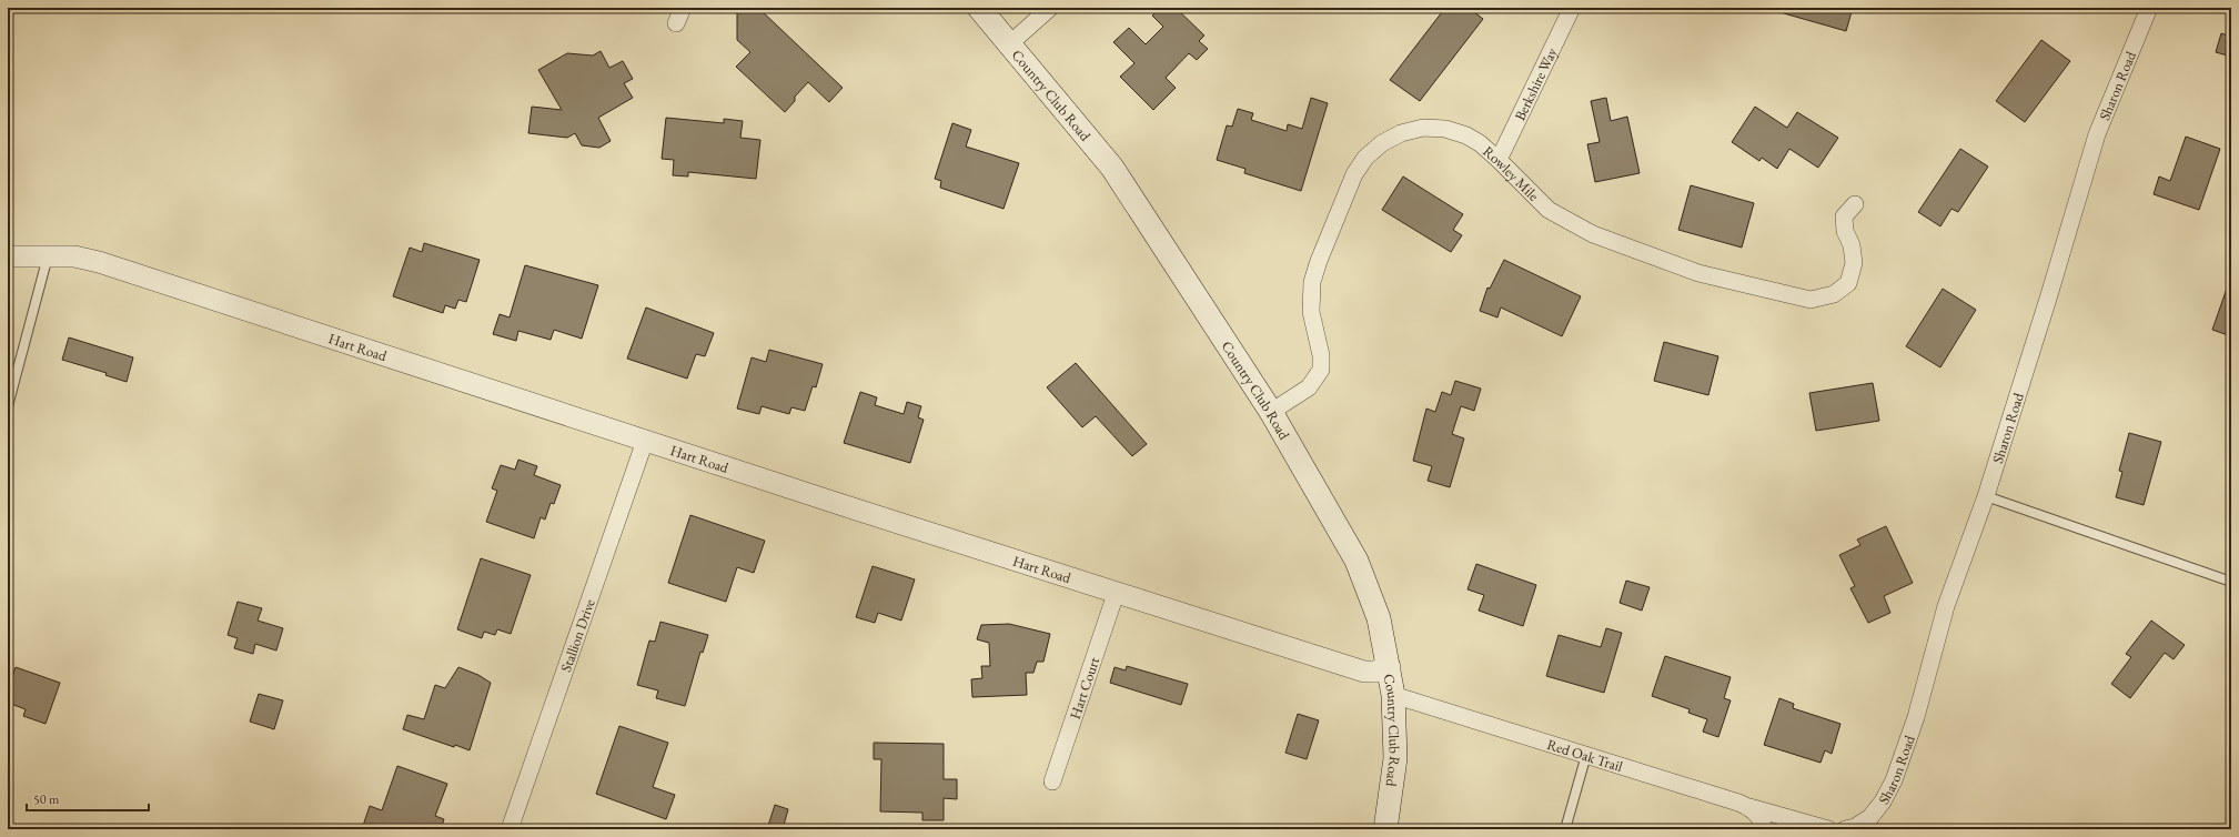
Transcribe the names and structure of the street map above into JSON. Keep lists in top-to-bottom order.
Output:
{
  "streets": {
    "main road": ["Country Club Road"],
    "street": [
      "Berkshire Way",
      "Sharon Road",
      "Rowley Mile",
      "Hart Road",
      "Stallion Drive",
      "Hart Court",
      "Red Oak Trail"
    ]
  },
  "crossings": [
    ["Berkshire Way", "Rowley Mile"],
    ["Country Club Road", "Rowley Mile"],
    ["Country Club Road", "Hart Road"],
    ["Country Club Road", "Red Oak Trail"],
    ["Hart Road", "Stallion Drive"],
    ["Hart Road", "Hart Court"]
  ],
  "scale_bar": "50 m"
}
